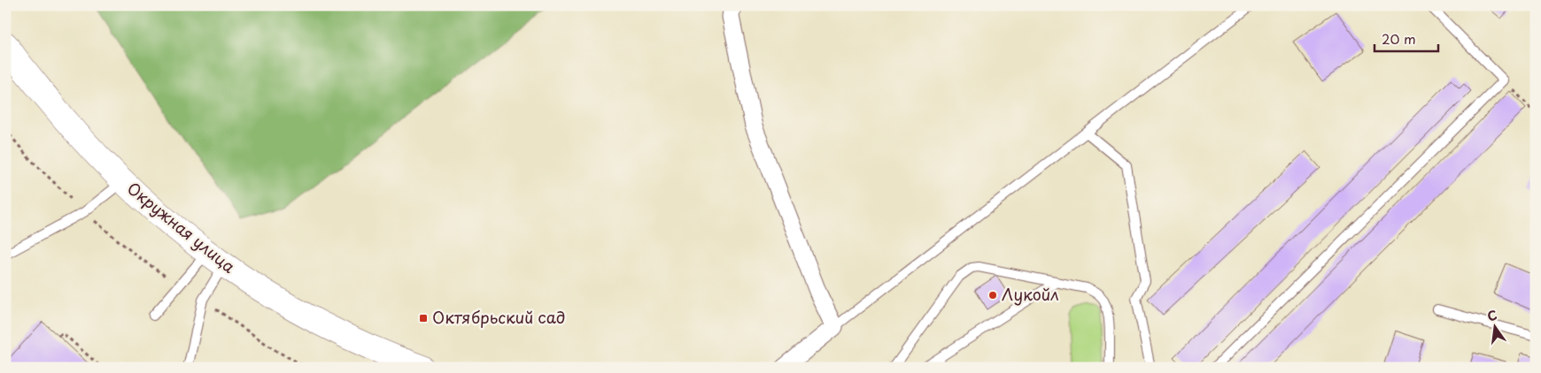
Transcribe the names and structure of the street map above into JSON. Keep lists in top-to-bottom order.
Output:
{
  "streets": {
    "main road": ["Окружная улица"]
  },
  "places": {
    "other": ["Лукойл"],
    "transit": ["Октябрьский сад"]
  },
  "scale_bar": "20 m",
  "north": "top"
}
